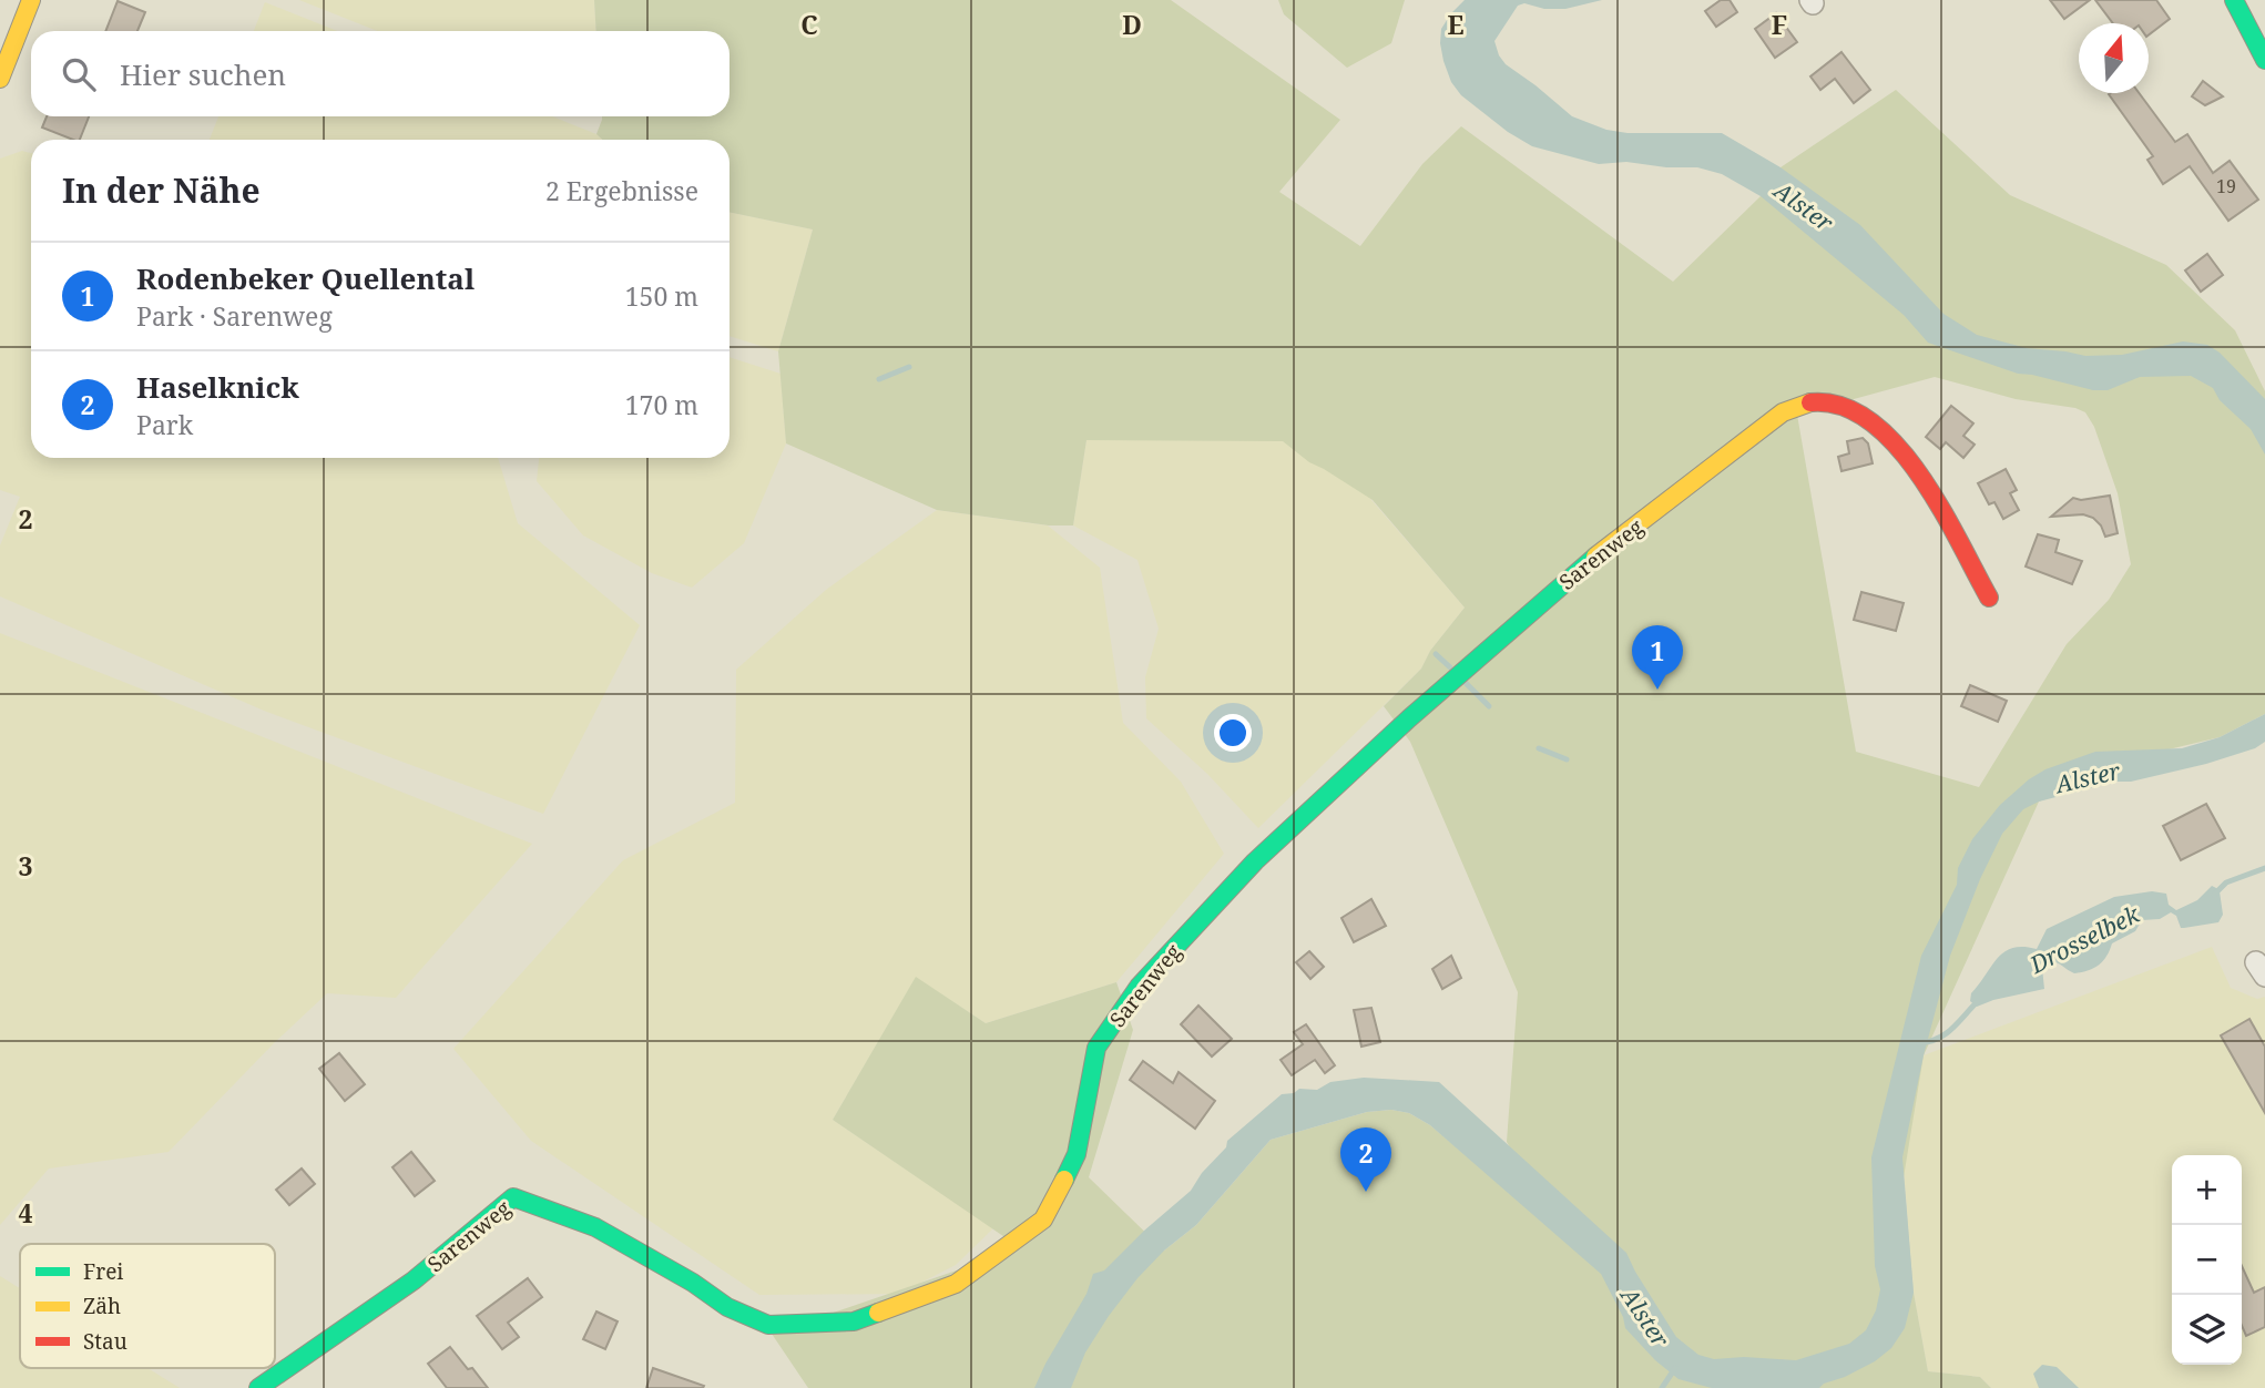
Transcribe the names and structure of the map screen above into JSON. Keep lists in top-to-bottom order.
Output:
{
  "streets": {
    "street": ["Sarenweg"]
  },
  "water": ["Alster", "Drosselbek"],
  "house_numbers": ["19"],
  "legend": ["Frei", "Zäh", "Stau"],
  "north": "top",
  "page": {
    "search": "Hier suchen",
    "heading": ["In der Nähe", "2 Ergebnisse"],
    "list": [
      {
        "mark": "1",
        "name": "Rodenbeker Quellental",
        "note": "Park · Sarenweg",
        "value": "150 m"
      },
      {
        "mark": "2",
        "name": "Haselknick",
        "note": "Park",
        "value": "170 m"
      }
    ],
    "pins": ["1", "2"],
    "map_buttons": ["+", "−"]
  },
  "grid": {
    "columns": [
      "C",
      "D",
      "E",
      "F"
    ],
    "rows": ["2", "3", "4"]
  }
}
